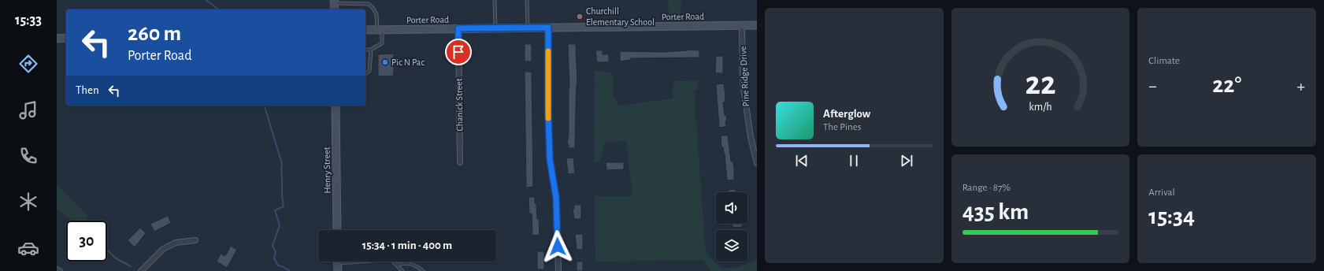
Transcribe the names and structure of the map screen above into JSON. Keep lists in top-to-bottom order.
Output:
{
  "streets": {
    "street": [
      "Porter Road",
      "Pine Ridge Drive",
      "Chanick Street",
      "Henry Street"
    ]
  },
  "crossings": [
    ["Porter Road", "Pine Ridge Drive"],
    ["Porter Road", "Chanick Street"]
  ],
  "places": ["Churchill Elementary School", "Pic N Pac"],
  "page": {
    "tabs": "15:33",
    "tile": [
      "Climate",
      ["Range · 87%", "435 km"],
      ["Arrival", "15:34"]
    ],
    "turn": ["260 m", "Porter Road"],
    "heat": ["−", "22°", "+"],
    "then": "Then",
    "song": ["Afterglow", "The Pines"],
    "limit": "30",
    "trip": "15:34 · 1 min · 400 m",
    "gauge": ["22", "km/h"]
  }
}
